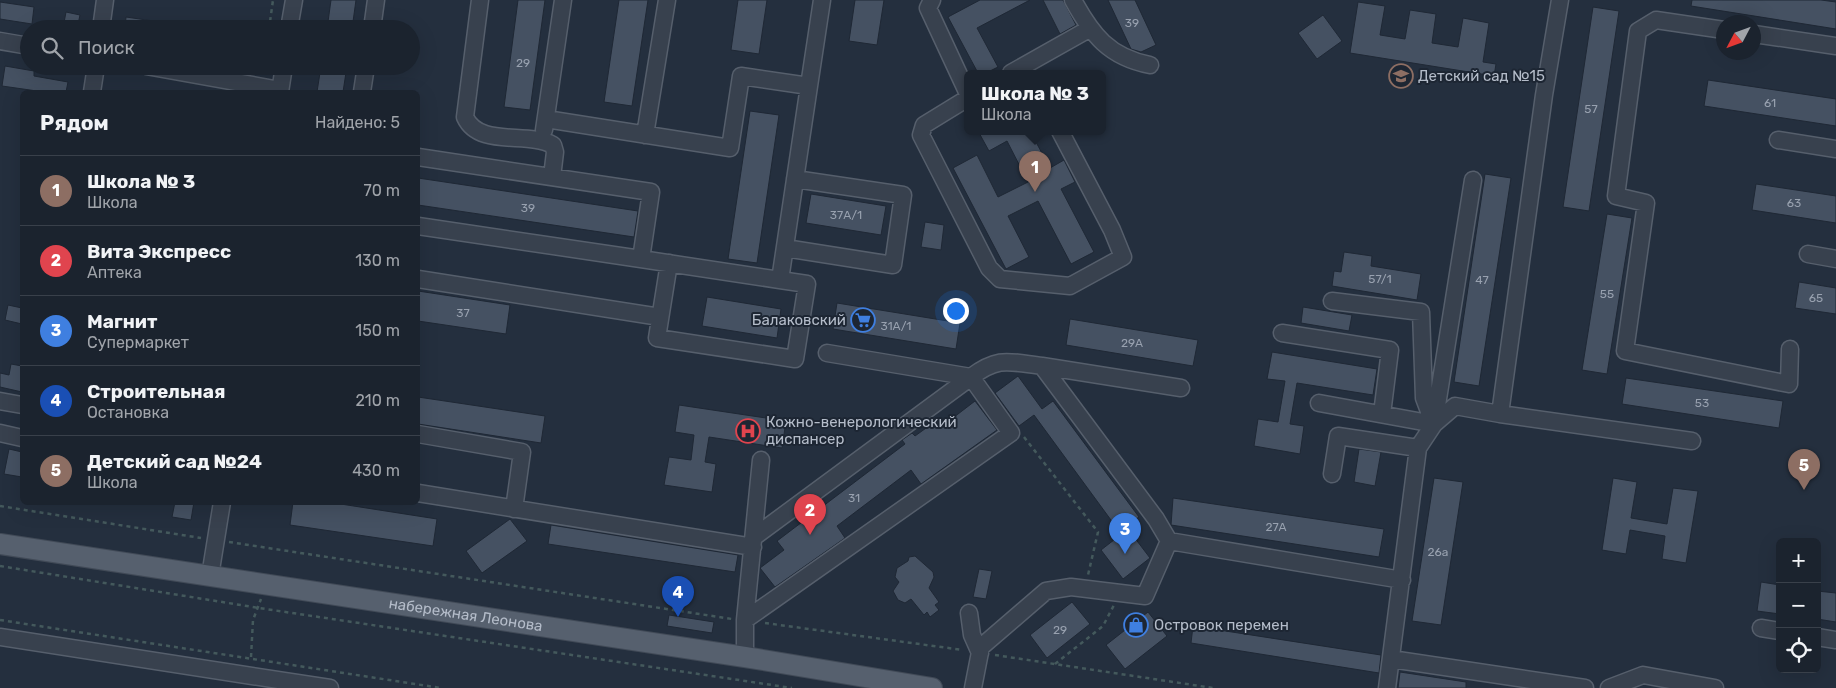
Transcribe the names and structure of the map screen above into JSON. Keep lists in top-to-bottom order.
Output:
{
  "streets": {
    "main road": ["набережная Леонова"]
  },
  "places": {
    "school or university": ["Детский сад №15"],
    "supermarket": ["Балаковский"],
    "hospital": ["Кожно-венерологический диспансер"],
    "shop": ["Островок перемен"]
  },
  "house_numbers": [
    "39",
    "29",
    "61",
    "57",
    "63",
    "39",
    "37А/1",
    "57/1",
    "47",
    "55",
    "65",
    "37",
    "31А/1",
    "29А",
    "53",
    "31",
    "27А",
    "26а",
    "29"
  ],
  "north": "bottom left",
  "page": {
    "search": "Поиск",
    "popup": ["Школа № 3", "Школа"],
    "heading": ["Рядом", "Найдено: 5"],
    "pins": [
      "1",
      "5",
      "2",
      "3",
      "4"
    ],
    "list": [
      {
        "mark": "1",
        "name": "Школа № 3",
        "note": "Школа",
        "value": "70 m"
      },
      {
        "mark": "2",
        "name": "Вита Экспресс",
        "note": "Аптека",
        "value": "130 m"
      },
      {
        "mark": "3",
        "name": "Магнит",
        "note": "Супермаркет",
        "value": "150 m"
      },
      {
        "mark": "4",
        "name": "Строительная",
        "note": "Остановка",
        "value": "210 m"
      },
      {
        "mark": "5",
        "name": "Детский сад №24",
        "note": "Школа",
        "value": "430 m"
      }
    ],
    "map_buttons": ["+", "−"]
  }
}
